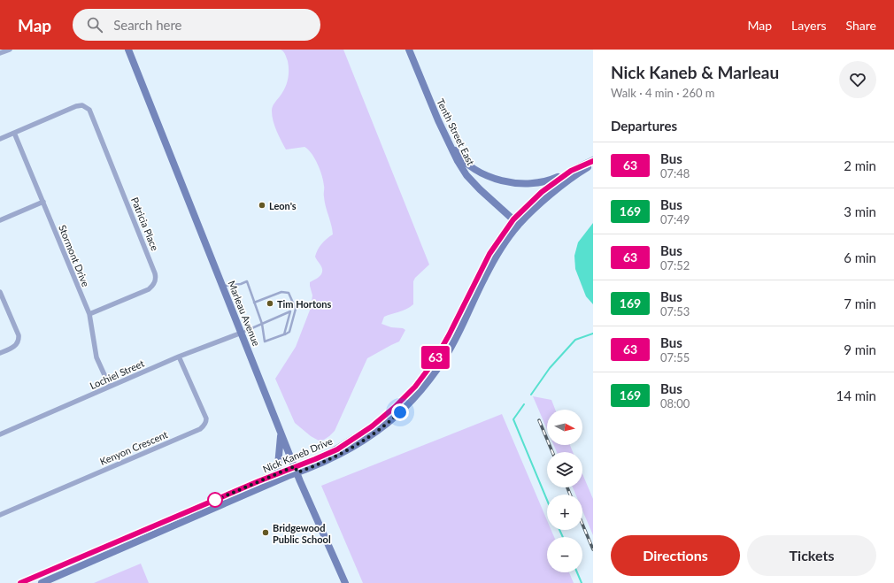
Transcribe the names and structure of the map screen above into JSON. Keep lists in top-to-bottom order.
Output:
{
  "streets": {
    "street": [
      "Tenth Street East",
      "Patricia Place",
      "Stormont Drive",
      "Marleau Avenue",
      "Lochiel Street",
      "Kenyon Crescent",
      "Nick Kaneb Drive"
    ]
  },
  "crossings": [
    ["Tenth Street East", "Nick Kaneb Drive"],
    ["Patricia Place", "Stormont Drive"],
    ["Stormont Drive", "Lochiel Street"],
    ["Marleau Avenue", "Lochiel Street"],
    ["Marleau Avenue", "Nick Kaneb Drive"],
    ["Lochiel Street", "Kenyon Crescent"]
  ],
  "places": ["Leon's", "Tim Hortons", "Bridgewood Public School"],
  "lines": ["bus line 63"],
  "north": "right",
  "page": {
    "header": "Map",
    "search": "Search here",
    "nav": ["Map", "Layers", "Share"],
    "on_map": "63",
    "heading": [
      ["Nick Kaneb & Marleau", "Walk · 4 min · 260 m"],
      "Departures"
    ],
    "list": [
      {
        "mark": "63",
        "name": "Bus",
        "note": "07:48",
        "value": "2 min"
      },
      {
        "mark": "169",
        "name": "Bus",
        "note": "07:49",
        "value": "3 min"
      },
      {
        "mark": "63",
        "name": "Bus",
        "note": "07:52",
        "value": "6 min"
      },
      {
        "mark": "169",
        "name": "Bus",
        "note": "07:53",
        "value": "7 min"
      },
      {
        "mark": "63",
        "name": "Bus",
        "note": "07:55",
        "value": "9 min"
      },
      {
        "mark": "169",
        "name": "Bus",
        "note": "08:00",
        "value": "14 min"
      }
    ],
    "map_buttons": ["+", "−"],
    "buttons": ["Directions", "Tickets"]
  }
}
